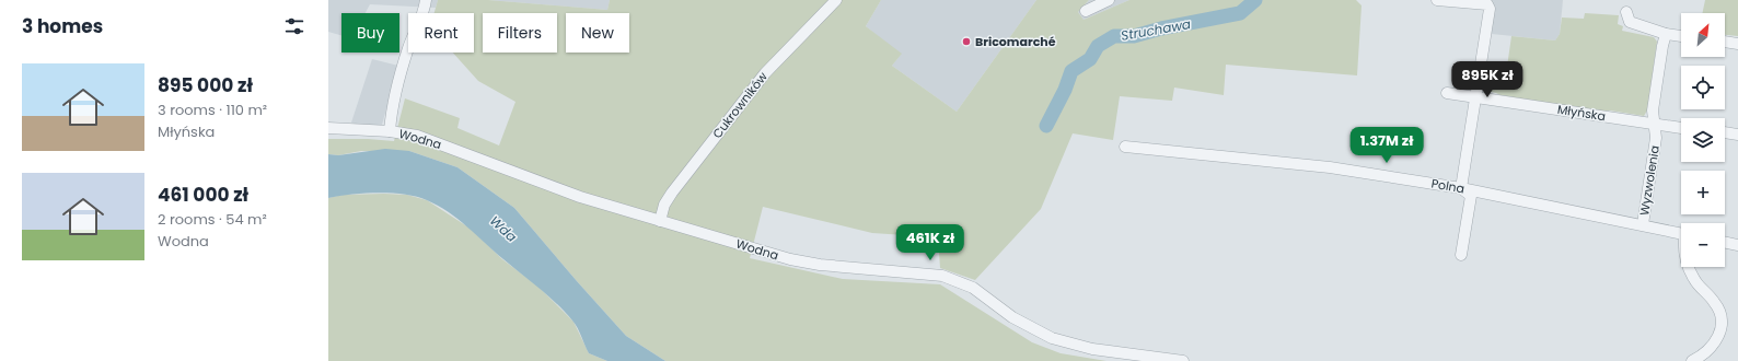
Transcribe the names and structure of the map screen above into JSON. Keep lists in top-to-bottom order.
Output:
{
  "streets": {
    "street": [
      "Cukrowników",
      "Młyńska",
      "Wodna",
      "Wyzwolenia",
      "Polna"
    ]
  },
  "crossings": [
    ["Cukrowników", "Wodna"],
    ["Młyńska", "Wyzwolenia"],
    ["Wyzwolenia", "Polna"]
  ],
  "water": ["Struchawa", "Wda"],
  "places": ["Bricomarché"],
  "north": "top right",
  "page": {
    "heading": "3 homes",
    "map_buttons": ["+", "−"],
    "chip": [
      "Buy",
      "Rent",
      "Filters",
      "New"
    ],
    "list": [
      {
        "name": "895 000 zł",
        "note": "3 rooms · 110 m² · Młyńska"
      },
      {
        "name": "461 000 zł",
        "note": "2 rooms · 54 m² · Wodna"
      }
    ],
    "price": ["895K zł", "1.37M zł", "461K zł"]
  }
}
